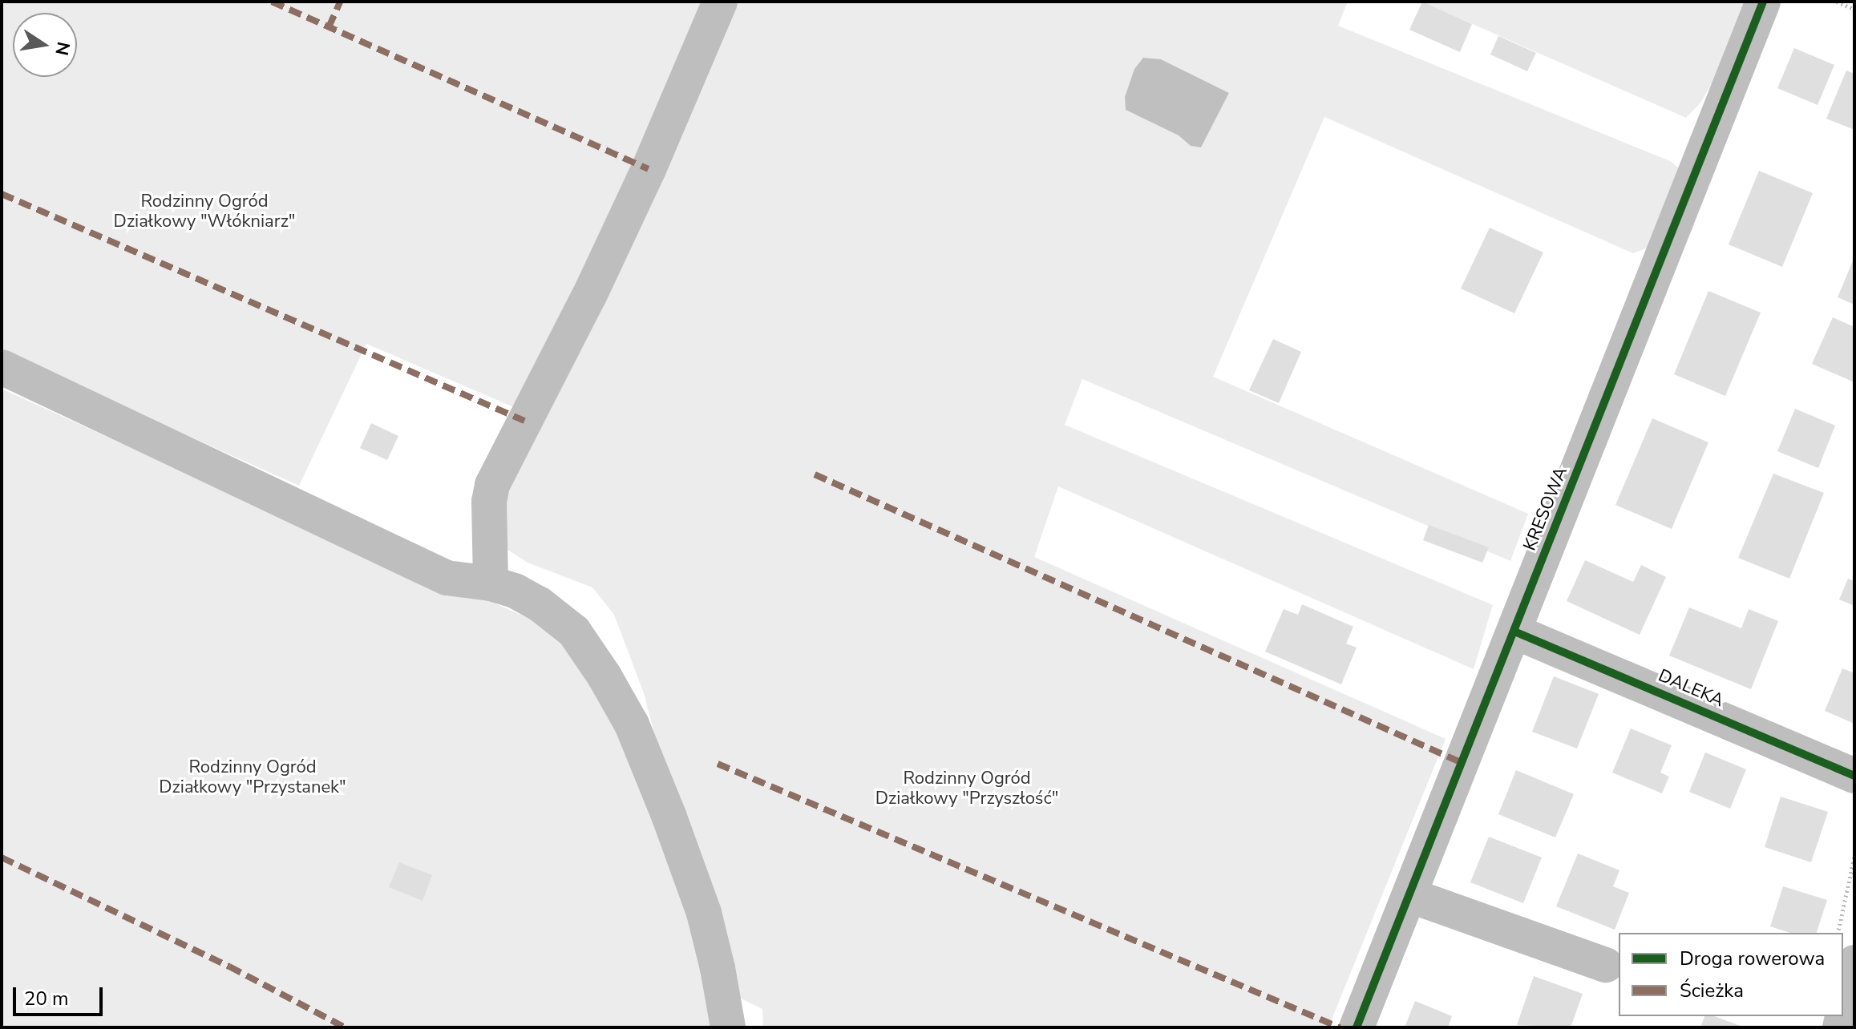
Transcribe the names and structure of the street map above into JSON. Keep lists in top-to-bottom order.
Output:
{
  "streets": {
    "street": ["KRESOWA", "DALEKA"]
  },
  "crossings": [
    ["KRESOWA", "DALEKA"]
  ],
  "parks": ["Rodzinny Ogród Działkowy \"Włókniarz\"", "Rodzinny Ogród Działkowy \"Przystanek\"", "Rodzinny Ogród Działkowy \"Przyszłość\""],
  "legend": ["Droga rowerowa", "Ścieżka"],
  "scale_bar": "20 m",
  "north": "right"
}
